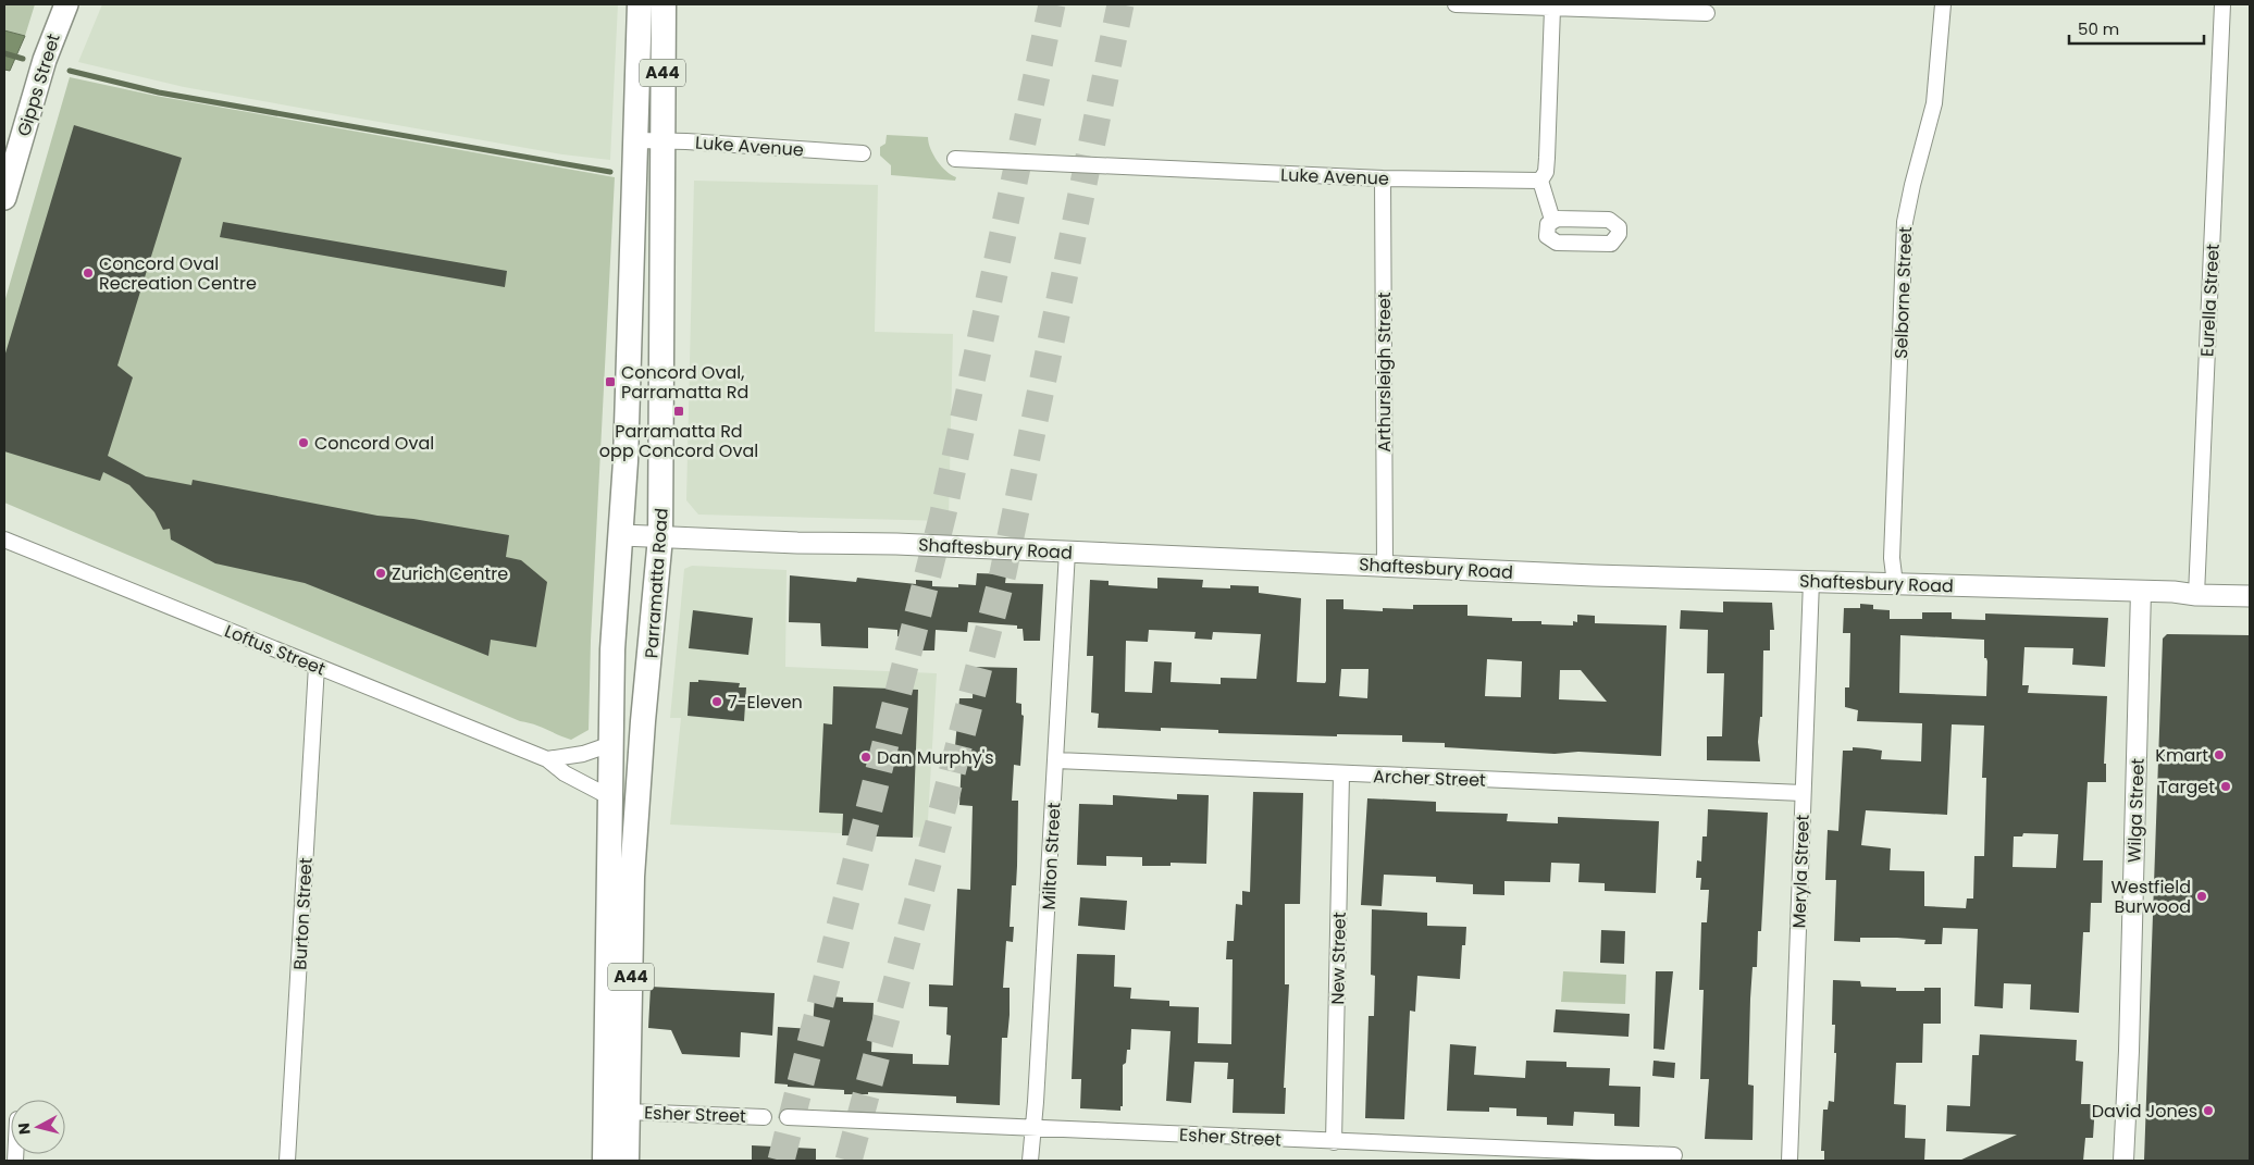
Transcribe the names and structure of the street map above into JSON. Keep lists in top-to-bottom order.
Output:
{
  "streets": {
    "highway": ["A44", "Parramatta Road"],
    "main road": ["Gipps Street", "Shaftesbury Road"],
    "street": [
      "Luke Avenue",
      "Selborne Street",
      "Eurella Street",
      "Arthursleigh Street",
      "Loftus Street",
      "Archer Street",
      "Wilga Street",
      "Milton Street",
      "Meryla Street",
      "Burton Street",
      "New Street",
      "Esher Street"
    ]
  },
  "crossings": [
    ["A44", "Luke Avenue"],
    ["A44", "Shaftesbury Road"],
    ["A44", "Loftus Street"],
    ["Luke Avenue", "Arthursleigh Street"],
    ["Luke Avenue", "Parramatta Road"],
    ["Selborne Street", "Shaftesbury Road"],
    ["Eurella Street", "Shaftesbury Road"],
    ["Arthursleigh Street", "Shaftesbury Road"],
    ["Shaftesbury Road", "Parramatta Road"],
    ["Shaftesbury Road", "Wilga Street"],
    ["Shaftesbury Road", "Milton Street"],
    ["Shaftesbury Road", "Meryla Street"],
    ["Parramatta Road", "Esher Street"],
    ["Loftus Street", "Burton Street"],
    ["Archer Street", "Milton Street"],
    ["Archer Street", "Meryla Street"],
    ["Archer Street", "New Street"],
    ["Milton Street", "Esher Street"],
    ["New Street", "Esher Street"]
  ],
  "places": {
    "other": [
      "Concord Oval Recreation Centre",
      "Concord Oval",
      "Zurich Centre",
      "7-Eleven",
      "Kmart",
      "Dan Murphy's",
      "Target",
      "Westfield Burwood",
      "David Jones"
    ],
    "transit": ["Concord Oval, Parramatta Rd", "Parramatta Rd opp Concord Oval"]
  },
  "scale_bar": "50 m",
  "north": "left"
}
